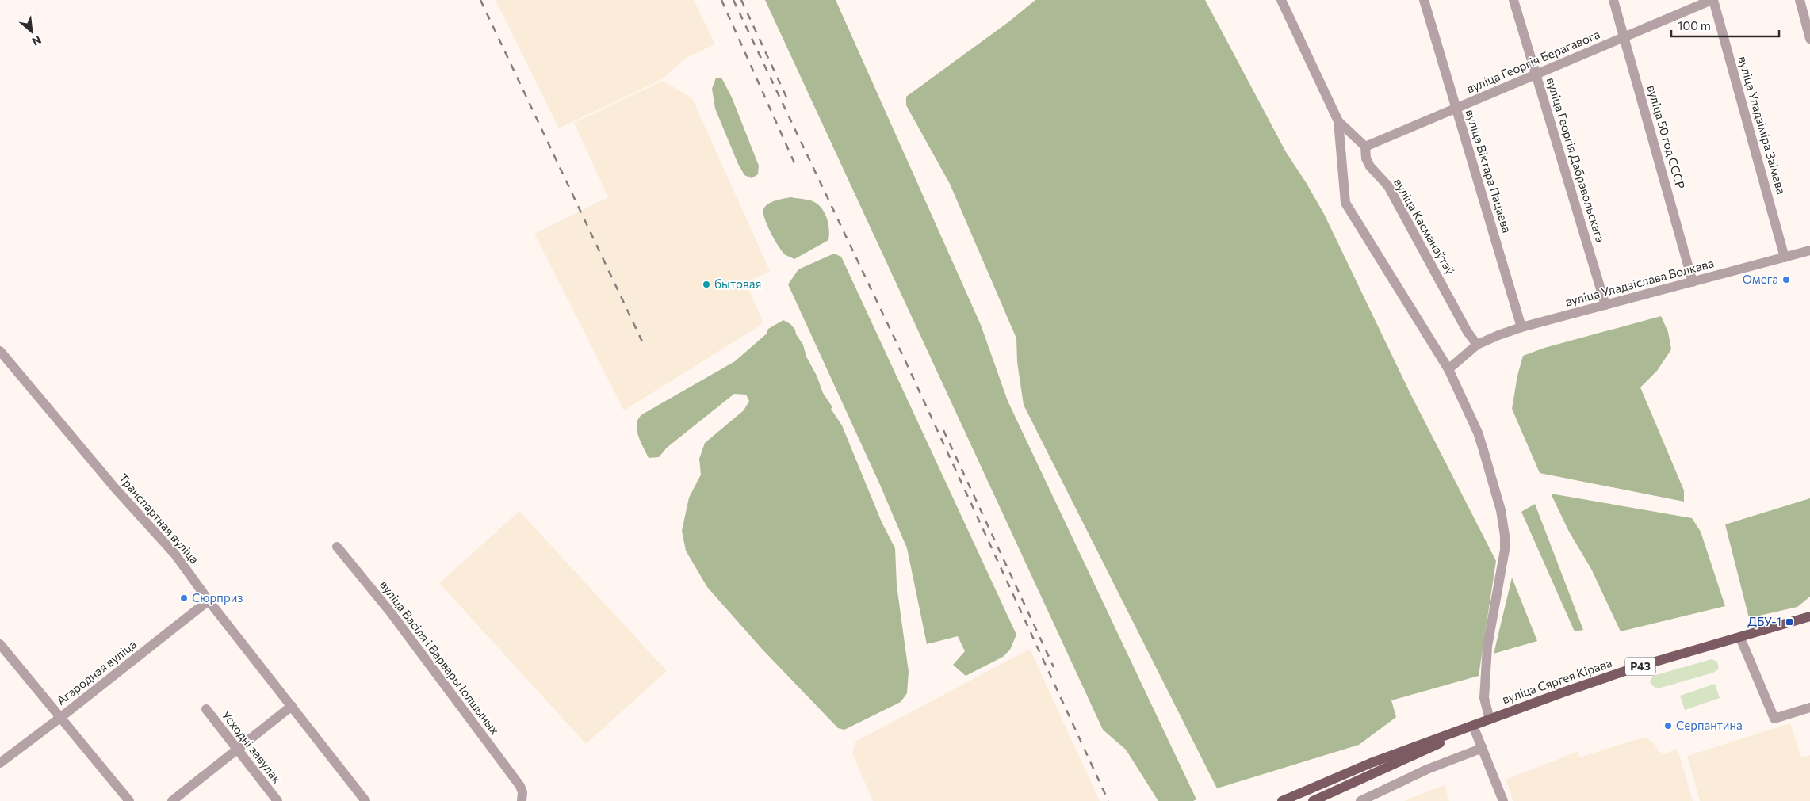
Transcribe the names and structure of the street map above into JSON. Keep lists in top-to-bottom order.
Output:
{
  "streets": {
    "main road": ["Р43", "вуліца Сяргея Кірава"],
    "street": [
      "вуліца Георгія Берагавога",
      "вуліца Уладзіміра Заімава",
      "вуліца 50 год СССР",
      "вуліца Георгія Дабравольскага",
      "вуліца Віктара Пацаева",
      "вуліца Касманаўтаў",
      "вуліца Уладзіслава Волкава",
      "Транспартная вуліца",
      "вуліца Васіля і Варвары Іолшыных",
      "Агародная вуліца",
      "Усходні завулак"
    ]
  },
  "crossings": [
    ["вуліца Георгія Берагавога", "вуліца Уладзіміра Заімава"],
    ["вуліца Георгія Берагавога", "вуліца 50 год СССР"],
    ["вуліца Георгія Берагавога", "вуліца Георгія Дабравольскага"],
    ["вуліца Георгія Берагавога", "вуліца Віктара Пацаева"],
    ["вуліца Георгія Берагавога", "вуліца Касманаўтаў"],
    ["вуліца Уладзіміра Заімава", "вуліца Уладзіслава Волкава"],
    ["вуліца 50 год СССР", "вуліца Уладзіслава Волкава"],
    ["вуліца Георгія Дабравольскага", "вуліца Уладзіслава Волкава"],
    ["вуліца Віктара Пацаева", "вуліца Уладзіслава Волкава"],
    ["вуліца Касманаўтаў", "вуліца Уладзіслава Волкава"],
    ["Транспартная вуліца", "Агародная вуліца"]
  ],
  "places": {
    "other": [
      "Омега",
      "бытовая",
      "Сюрприз",
      "Серпантина"
    ],
    "transit": ["ДБУ-1"]
  },
  "scale_bar": "100 m",
  "north": "bottom right"
}
